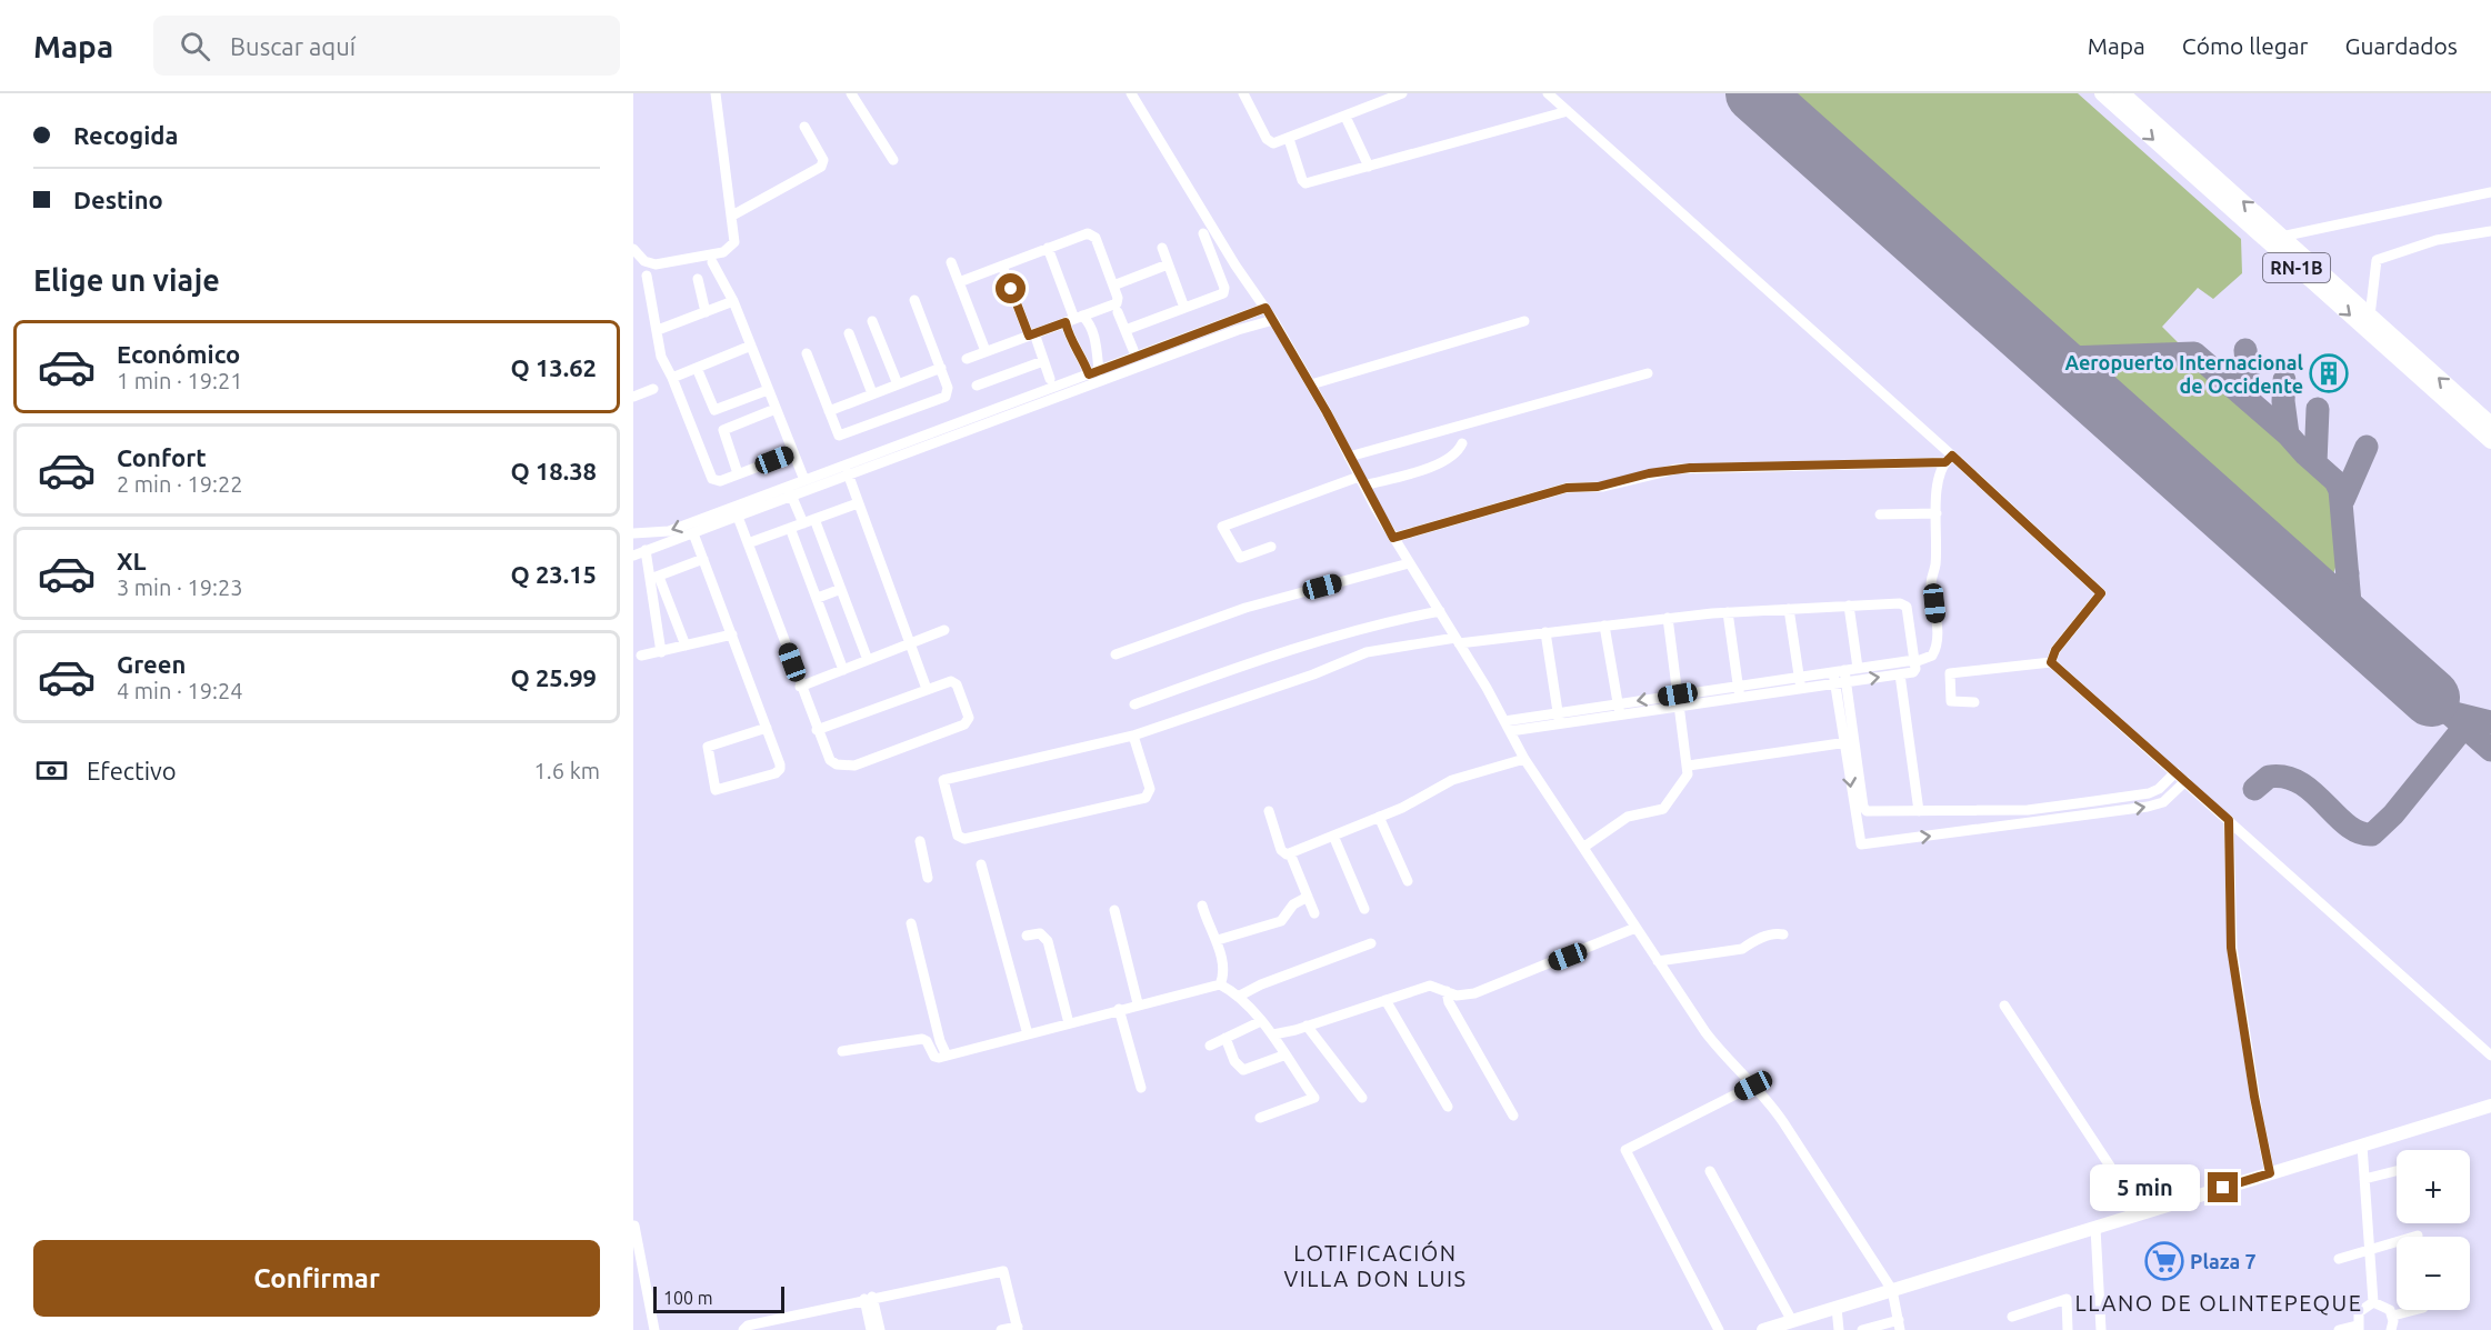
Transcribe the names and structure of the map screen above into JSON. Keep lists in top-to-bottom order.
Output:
{
  "streets": {
    "highway": ["RN-1B"]
  },
  "districts": ["LOTIFICACIÓN VILLA DON LUIS", "LLANO DE OLINTEPEQUE"],
  "places": {
    "building": ["Aeropuerto Internacional de Occidente"],
    "supermarket": ["Plaza 7"]
  },
  "scale_bar": "100 m",
  "page": {
    "header": "Mapa",
    "search": "Buscar aquí",
    "nav": ["Mapa", "Cómo llegar", "Guardados"],
    "banner": ["Recogida", "Destino"],
    "heading": "Elige un viaje",
    "list": [
      {
        "name": "Económico",
        "note": "1 min · 19:21",
        "value": "Q 13.62"
      },
      {
        "name": "Confort",
        "note": "2 min · 19:22",
        "value": "Q 18.38"
      },
      {
        "name": "XL",
        "note": "3 min · 19:23",
        "value": "Q 23.15"
      },
      {
        "name": "Green",
        "note": "4 min · 19:24",
        "value": "Q 25.99"
      }
    ],
    "pay": ["Efectivo", "1.6 km"],
    "map_buttons": ["+", "−"],
    "bubble": "5 min",
    "buttons": "Confirmar",
    "scale": "100 m"
  }
}
